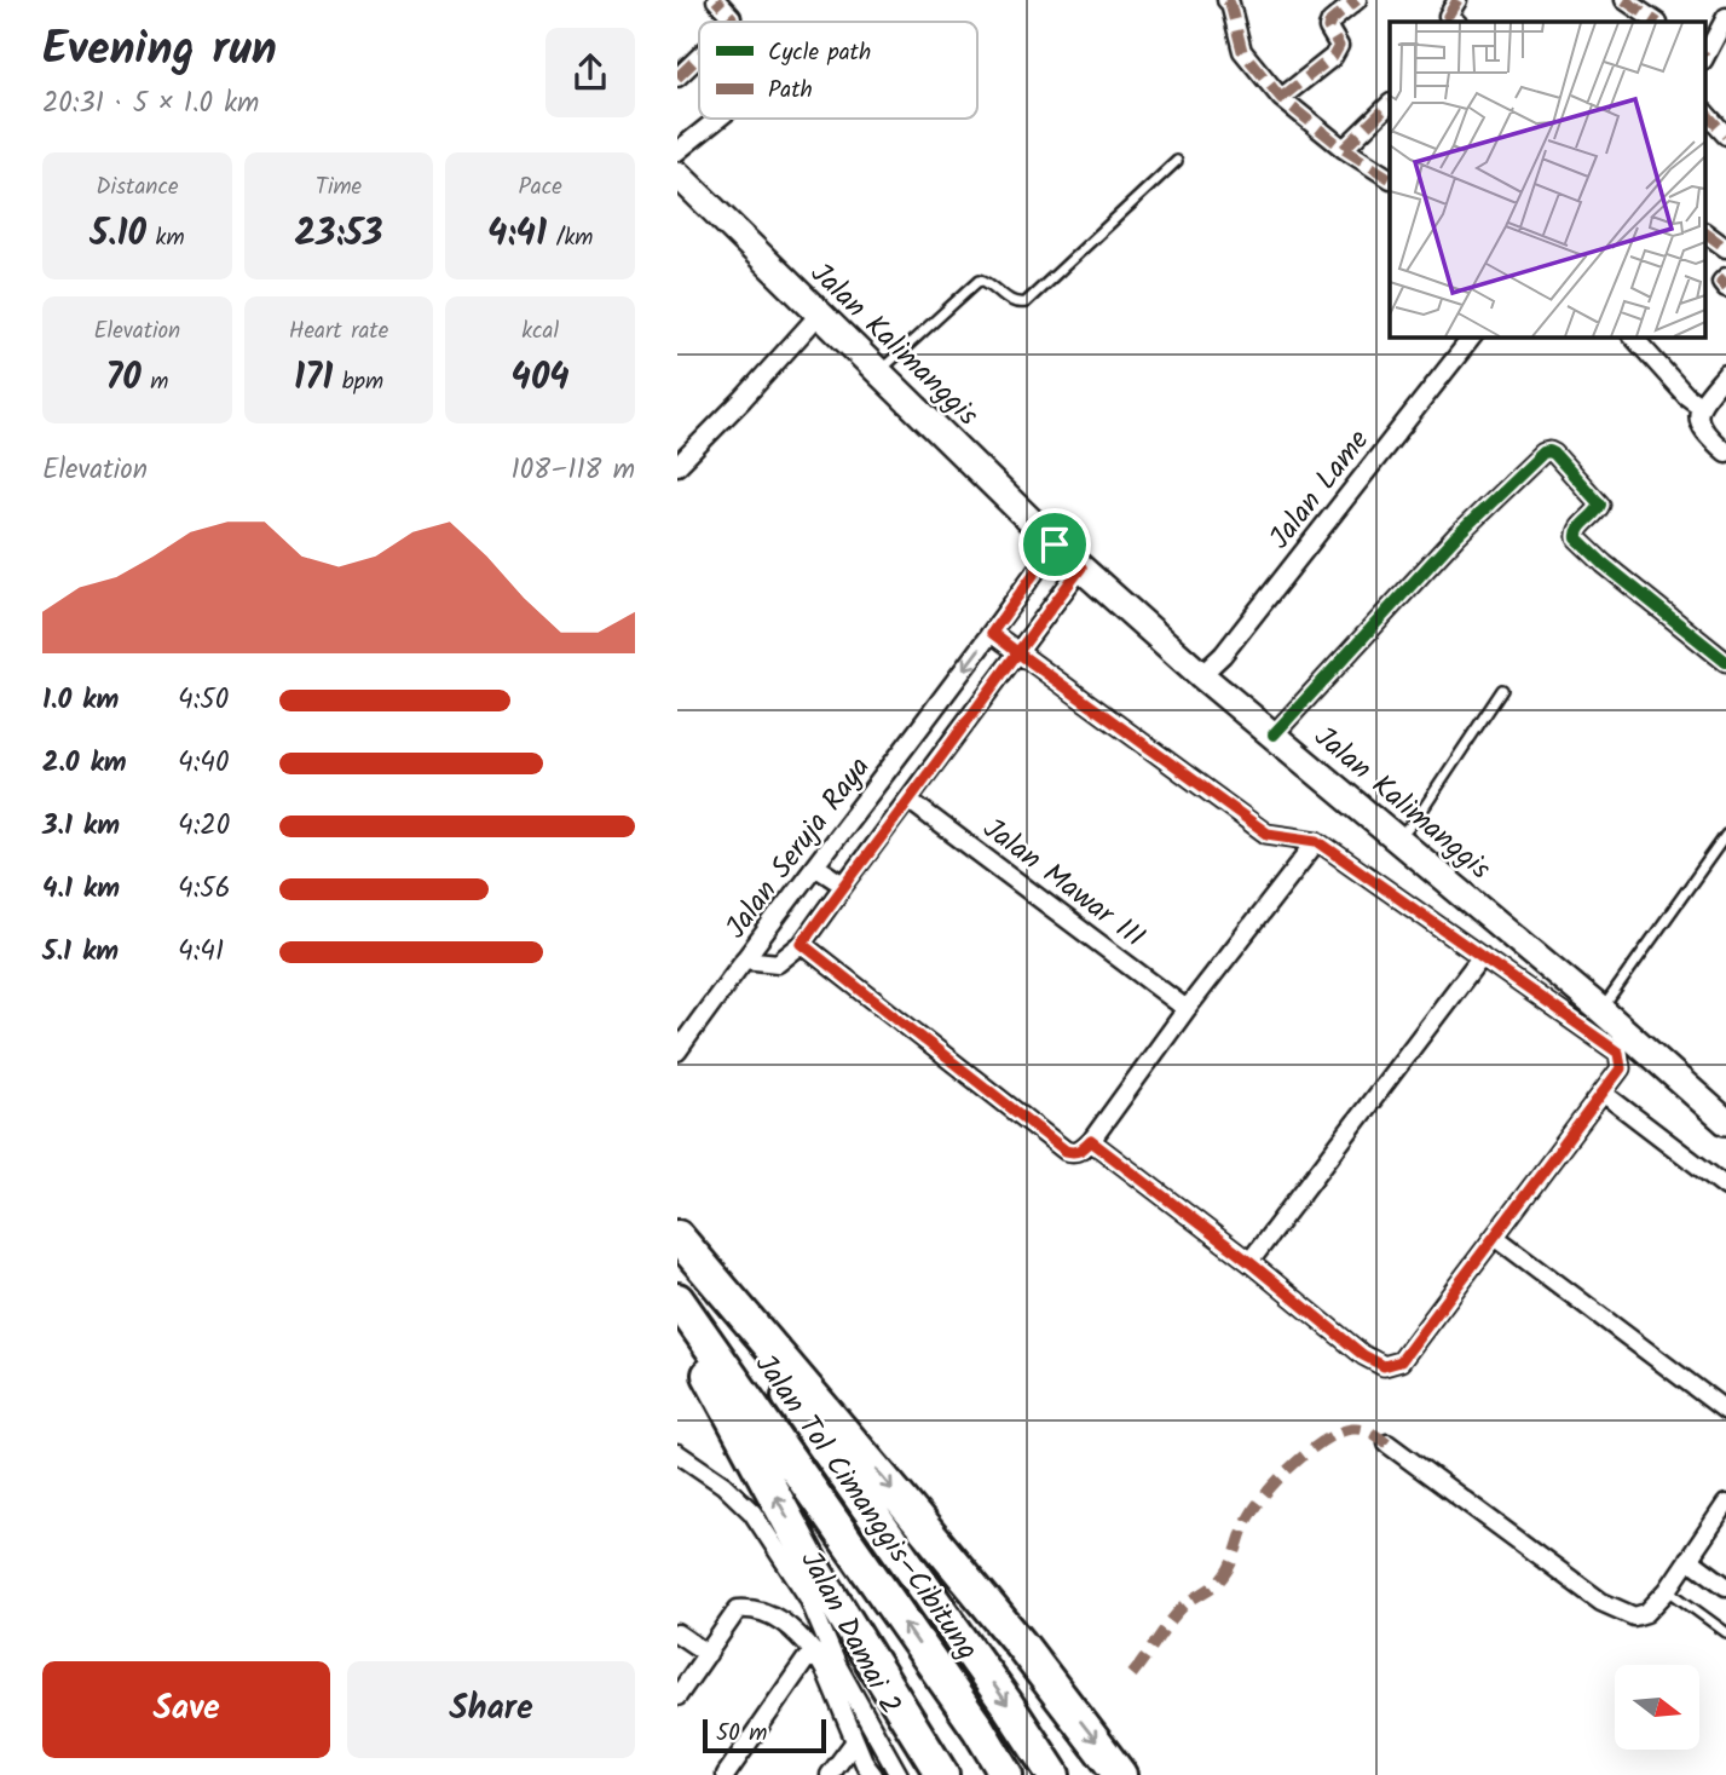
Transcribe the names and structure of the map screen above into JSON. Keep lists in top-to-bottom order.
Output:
{
  "streets": {
    "highway": ["Jalan Tol Cimanggis–Cibitung"],
    "main road": ["Jalan Kalimanggis"],
    "street": [
      "Jalan Lame",
      "Jalan Seruja Raya",
      "Jalan Mawar III",
      "Jalan Damai 2"
    ]
  },
  "crossings": [
    ["Jalan Kalimanggis", "Jalan Lame"],
    ["Jalan Kalimanggis", "Jalan Seruja Raya"],
    ["Jalan Seruja Raya", "Jalan Mawar III"]
  ],
  "legend": ["Cycle path", "Path"],
  "scale_bar": "50 m",
  "north": "right",
  "page": {
    "heading": ["Evening run", "20:31 · 5 × 1.0 km"],
    "stats": [
      ["Distance", "5.10 km"],
      ["Time", "23:53"],
      ["Pace", "4:41 /km"],
      ["Elevation", "70 m"],
      ["Heart rate", "171 bpm"],
      ["kcal", "404"]
    ],
    "chart": ["Elevation", "108–118 m"],
    "list": [
      {
        "name": "1.0 km",
        "note": "4:50"
      },
      {
        "name": "2.0 km",
        "note": "4:40"
      },
      {
        "name": "3.1 km",
        "note": "4:20"
      },
      {
        "name": "4.1 km",
        "note": "4:56"
      },
      {
        "name": "5.1 km",
        "note": "4:41"
      }
    ],
    "buttons": ["Save", "Share"],
    "scale": "50 m"
  }
}
